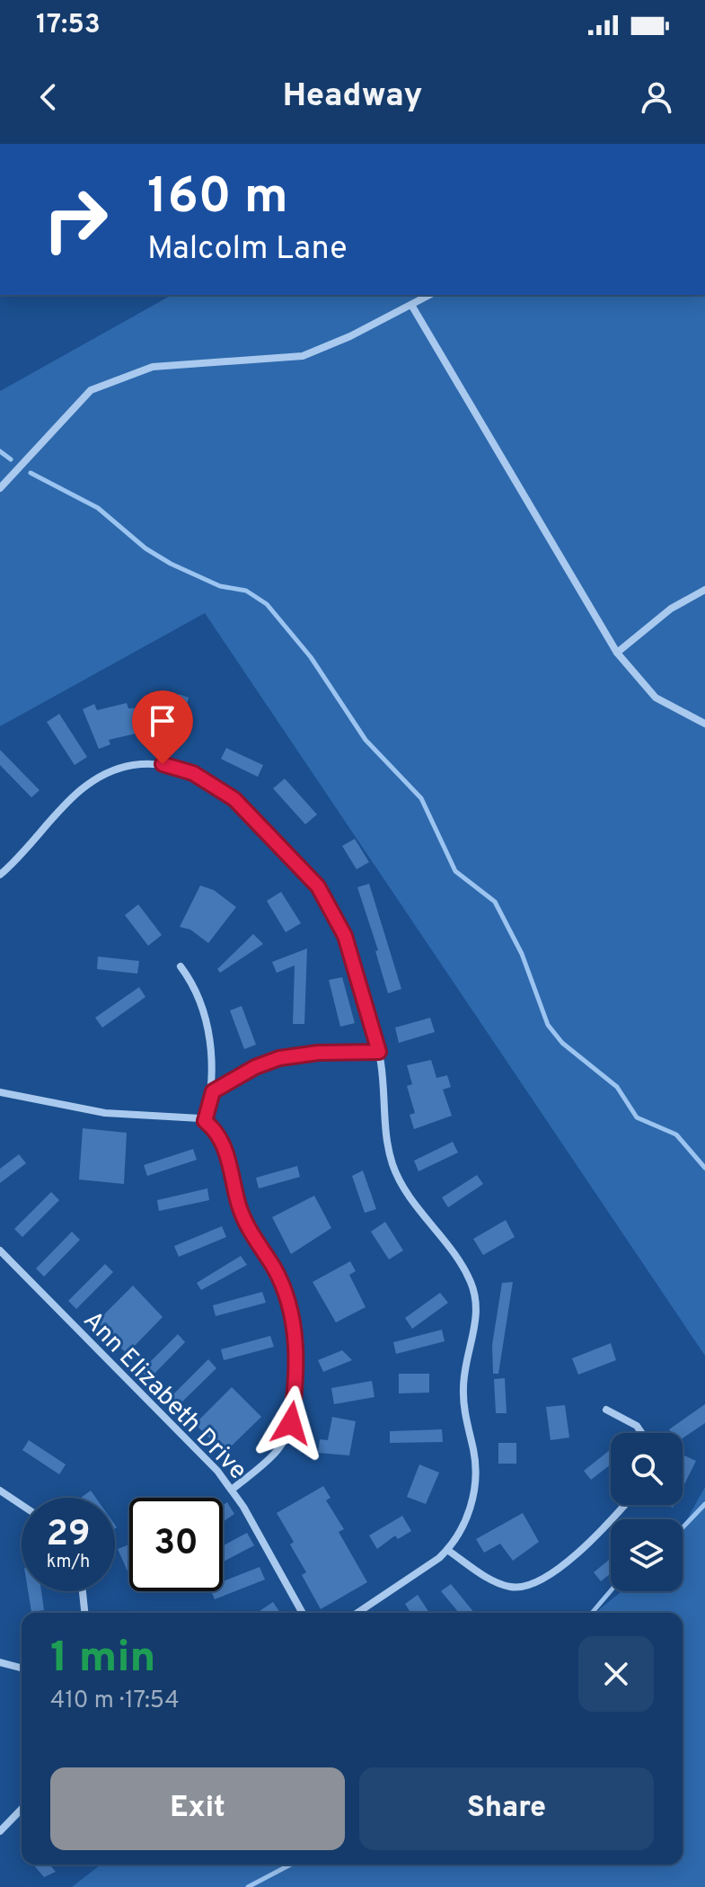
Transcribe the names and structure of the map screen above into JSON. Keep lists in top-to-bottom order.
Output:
{
  "streets": {
    "street": ["Ann Elizabeth Drive"]
  },
  "page": {
    "status": "17:53",
    "header": "Headway",
    "turn": ["160 m", "Malcolm Lane"],
    "speed": "29 km/h",
    "limit": "30",
    "heading": ["1 min", "410 m · 17:54"],
    "buttons": ["Exit", "Share"]
  }
}
